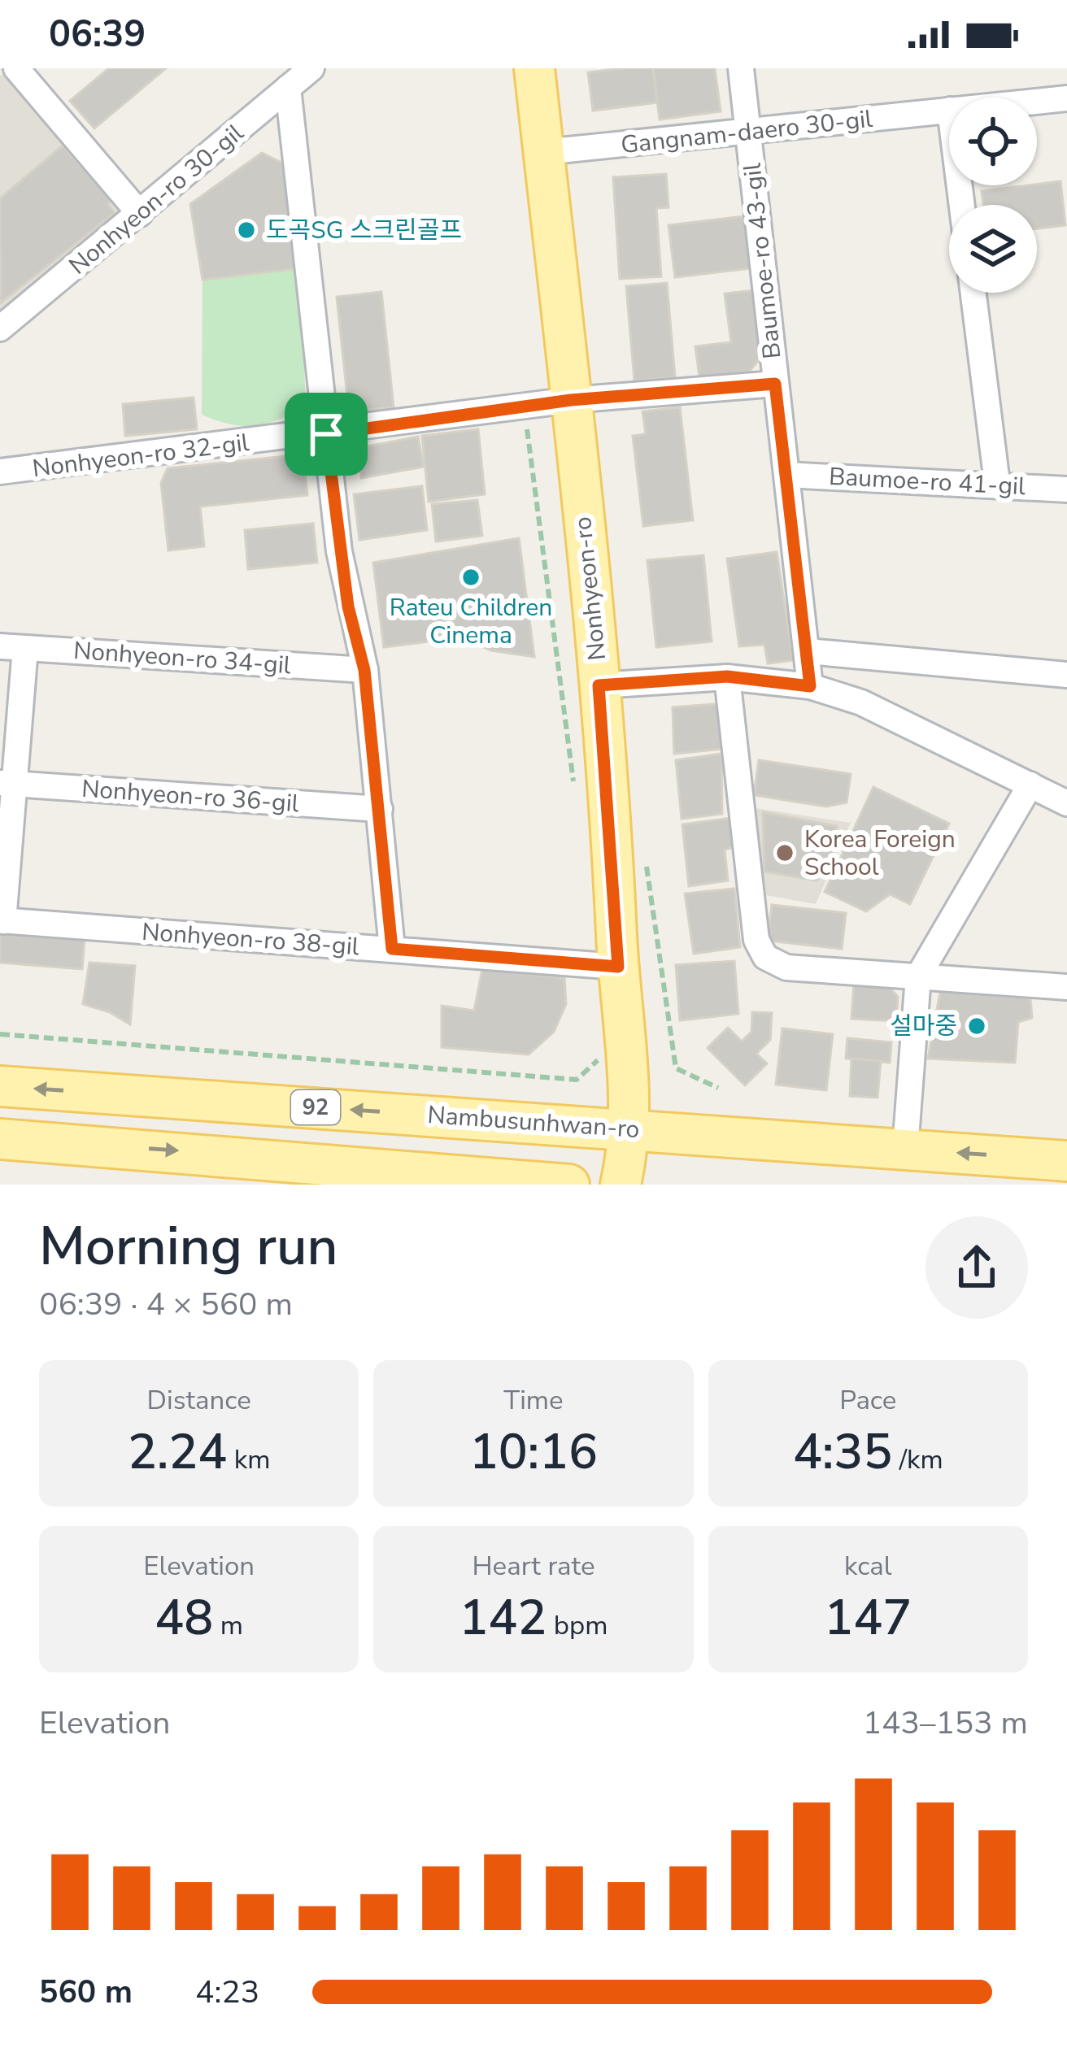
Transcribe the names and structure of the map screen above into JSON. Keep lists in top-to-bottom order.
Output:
{
  "streets": {
    "main road": ["Nonhyeon-ro", "92", "Nambusunhwan-ro"],
    "street": [
      "Gangnam-daero 30-gil",
      "Nonhyeon-ro 30-gil",
      "Baumoe-ro 43-gil",
      "Nonhyeon-ro 32-gil",
      "Baumoe-ro 41-gil",
      "Nonhyeon-ro 34-gil",
      "Nonhyeon-ro 36-gil",
      "Nonhyeon-ro 38-gil"
    ]
  },
  "crossings": [
    ["Gangnam-daero 30-gil", "Baumoe-ro 43-gil"],
    ["Gangnam-daero 30-gil", "Nonhyeon-ro"],
    ["Baumoe-ro 43-gil", "Baumoe-ro 41-gil"],
    ["Nonhyeon-ro 32-gil", "Nonhyeon-ro"],
    ["Nonhyeon-ro", "Nonhyeon-ro 38-gil"],
    ["Nonhyeon-ro", "Nambusunhwan-ro"]
  ],
  "places": [
    "도곡SG 스크린골프",
    "Rateu Children Cinema",
    "Korea Foreign School",
    "설마중"
  ],
  "page": {
    "status": "06:39",
    "heading": ["Morning run", "06:39 · 4 × 560 m"],
    "stats": [
      ["Distance", "2.24 km"],
      ["Time", "10:16"],
      ["Pace", "4:35 /km"],
      ["Elevation", "48 m"],
      ["Heart rate", "142 bpm"],
      ["kcal", "147"]
    ],
    "chart": ["Elevation", "143–153 m"],
    "list": [
      {
        "name": "560 m",
        "note": "4:23"
      }
    ]
  }
}
